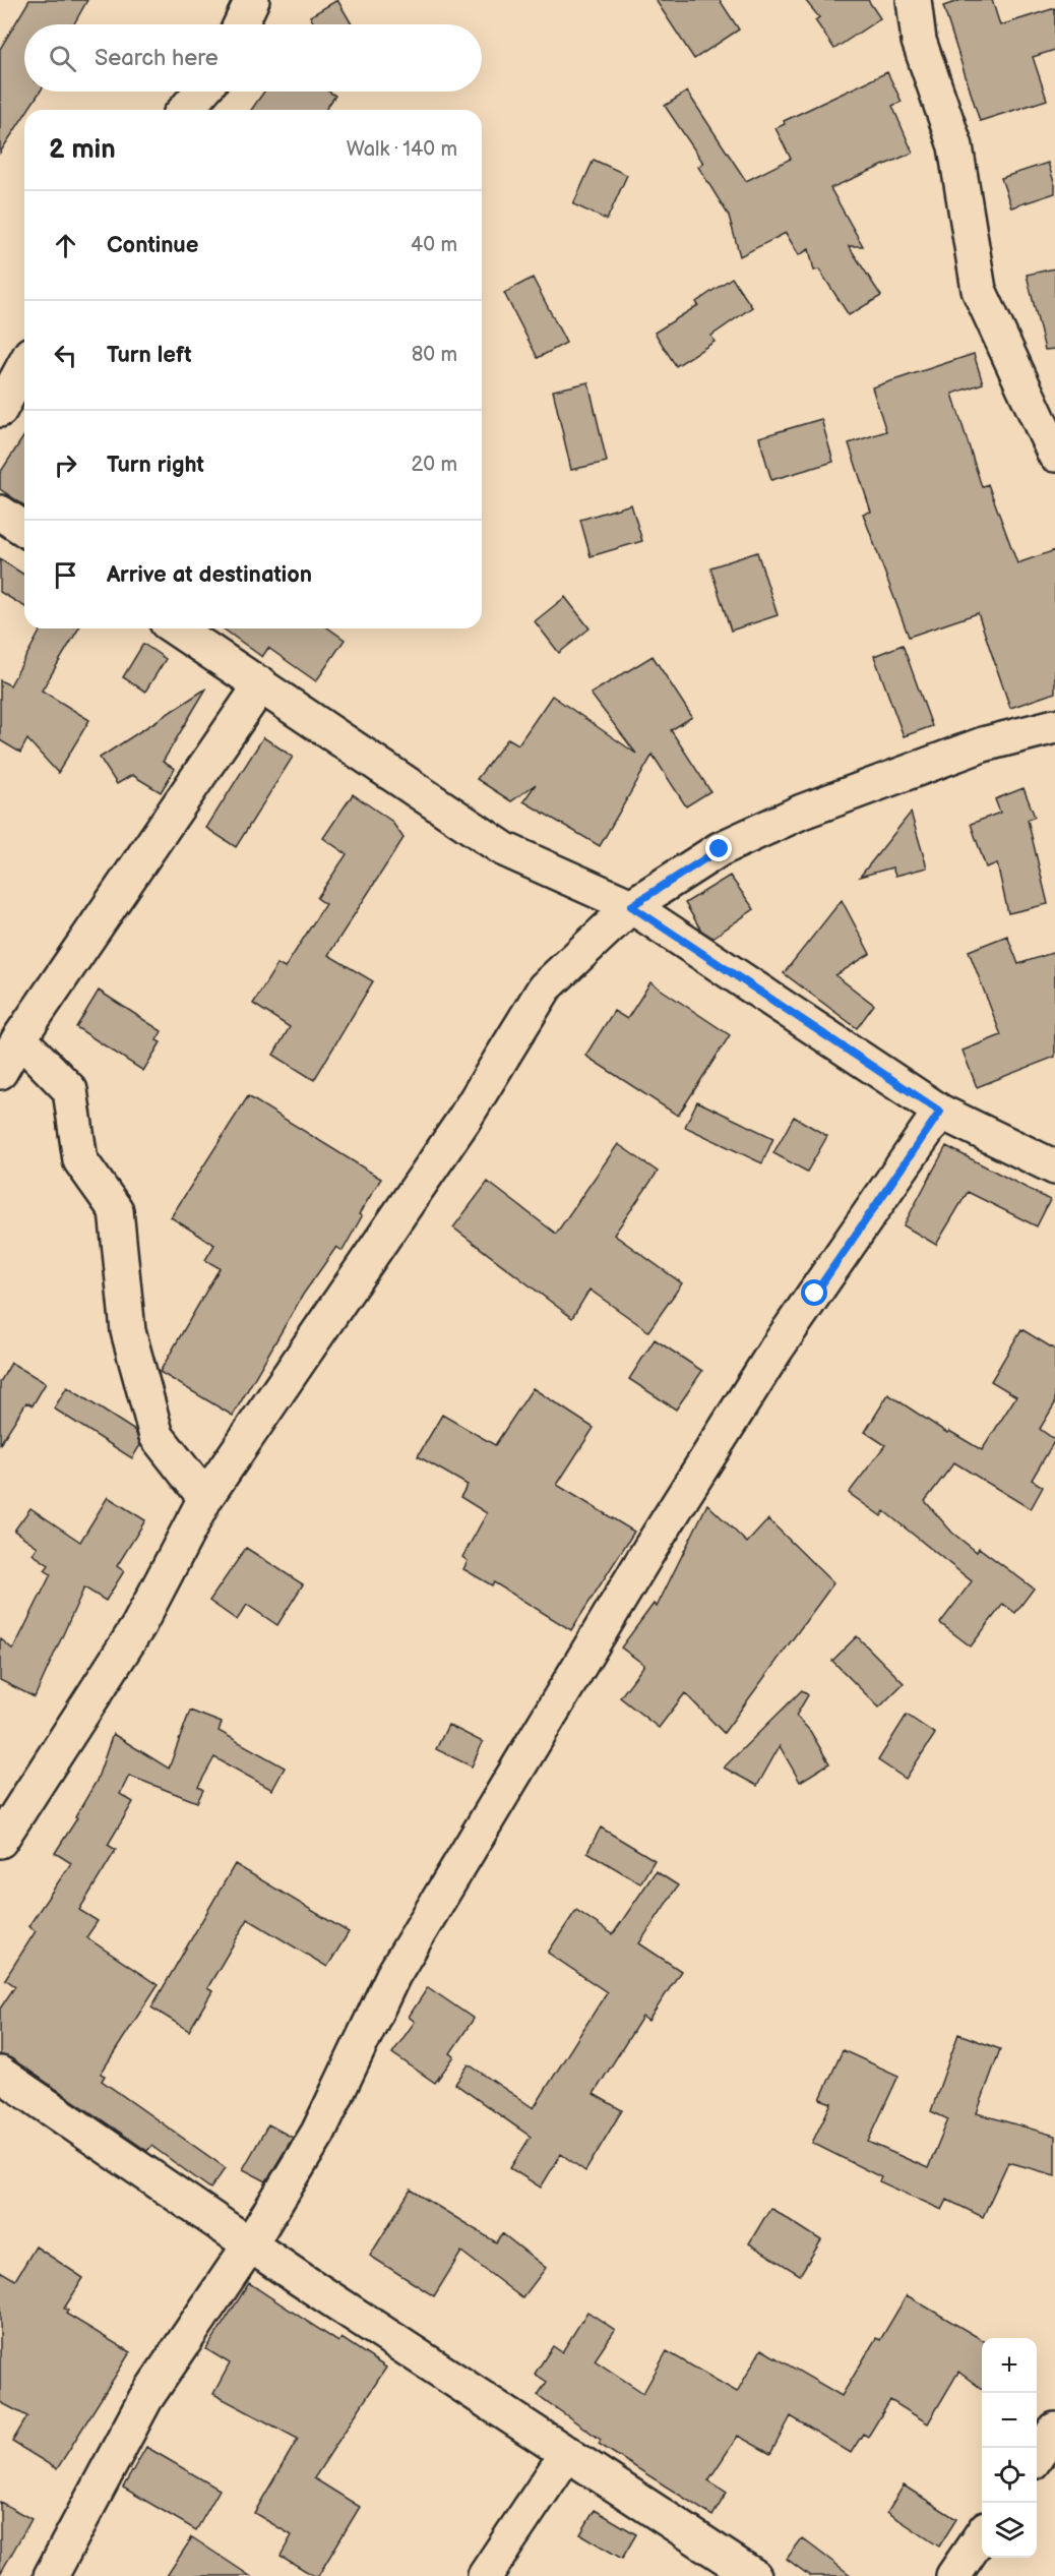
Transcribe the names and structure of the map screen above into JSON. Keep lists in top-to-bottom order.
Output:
{
  "page": {
    "search": "Search here",
    "heading": ["2 min", "Walk · 140 m"],
    "list": [
      ["Continue", "40 m"],
      ["Turn left", "80 m"],
      ["Turn right", "20 m"],
      "Arrive at destination"
    ],
    "map_buttons": ["+", "−"]
  }
}
